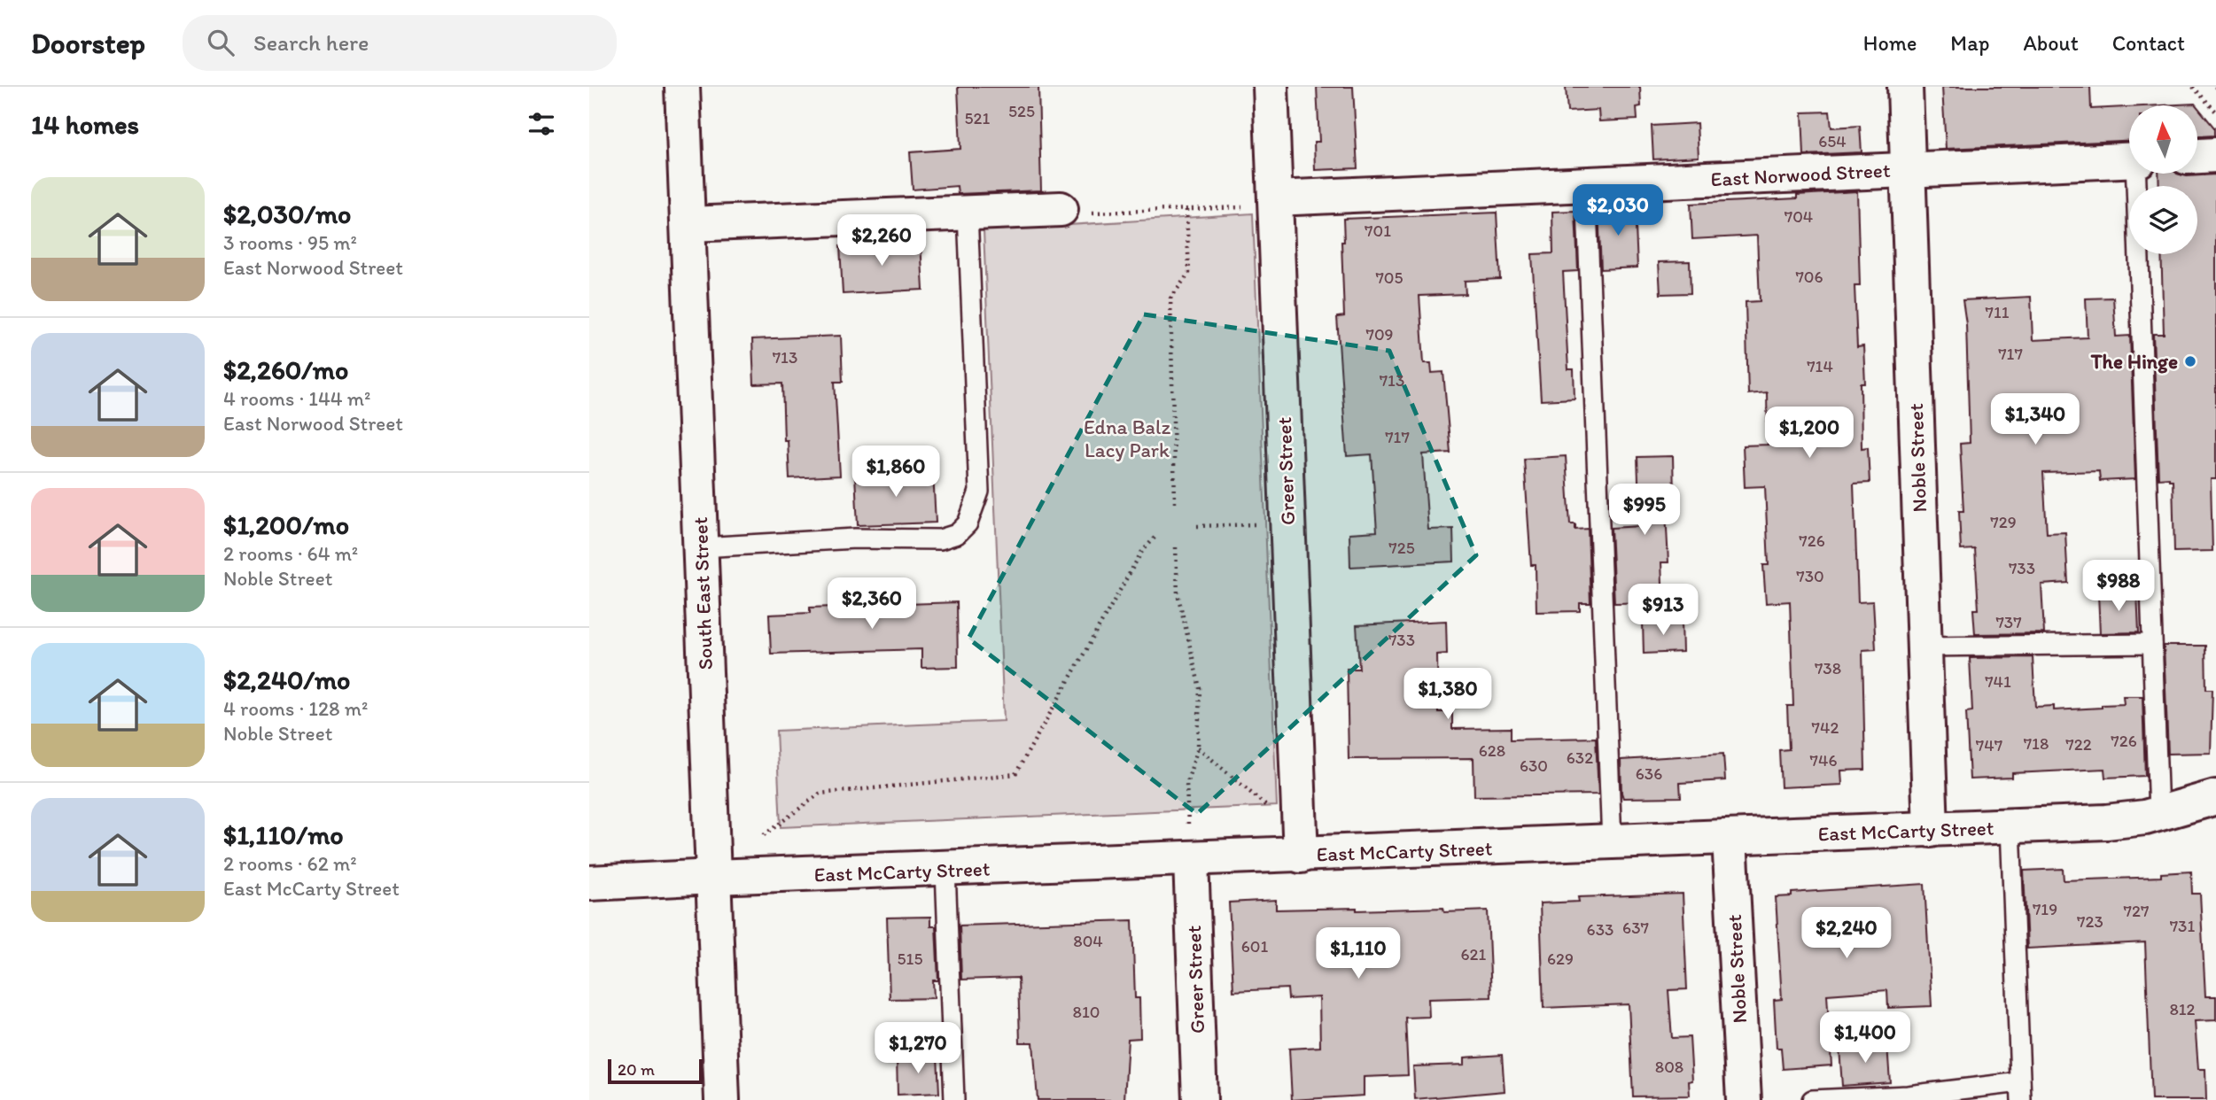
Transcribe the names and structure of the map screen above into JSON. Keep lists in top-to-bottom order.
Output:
{
  "streets": {
    "street": [
      "East Norwood Street",
      "Noble Street",
      "Greer Street",
      "South East Street",
      "East McCarty Street"
    ]
  },
  "crossings": [
    ["East Norwood Street", "Noble Street"],
    ["East Norwood Street", "Greer Street"],
    ["Noble Street", "East McCarty Street"],
    ["Greer Street", "East McCarty Street"],
    ["South East Street", "East McCarty Street"]
  ],
  "parks": ["Edna Balz Lacy Park"],
  "places": ["The Hinge"],
  "house_numbers": [
    "525",
    "521",
    "654",
    "704",
    "701",
    "706",
    "705",
    "711",
    "709",
    "717",
    "713",
    "714",
    "713",
    "717",
    "729",
    "726",
    "725",
    "733",
    "730",
    "737",
    "733",
    "738",
    "741",
    "742",
    "726",
    "718",
    "722",
    "747",
    "628",
    "632",
    "746",
    "630",
    "636",
    "719",
    "727",
    "723",
    "731",
    "637",
    "633",
    "804",
    "601",
    "621",
    "515",
    "629",
    "812",
    "810",
    "808"
  ],
  "scale_bar": "20 m",
  "north": "top",
  "page": {
    "header": "Doorstep",
    "search": "Search here",
    "nav": [
      "Home",
      "Map",
      "About",
      "Contact"
    ],
    "heading": "14 homes",
    "list": [
      {
        "name": "$2,030/mo",
        "note": "3 rooms · 95 m² · East Norwood Street"
      },
      {
        "name": "$2,260/mo",
        "note": "4 rooms · 144 m² · East Norwood Street"
      },
      {
        "name": "$1,200/mo",
        "note": "2 rooms · 64 m² · Noble Street"
      },
      {
        "name": "$2,240/mo",
        "note": "4 rooms · 128 m² · Noble Street"
      },
      {
        "name": "$1,110/mo",
        "note": "2 rooms · 62 m² · East McCarty Street"
      }
    ],
    "price": [
      "$2,030",
      "$2,260",
      "$1,340",
      "$1,200",
      "$1,860",
      "$995",
      "$988",
      "$2,360",
      "$913",
      "$1,380",
      "$2,240",
      "$1,110",
      "$1,400",
      "$1,270"
    ],
    "scale": "20 m"
  }
}
